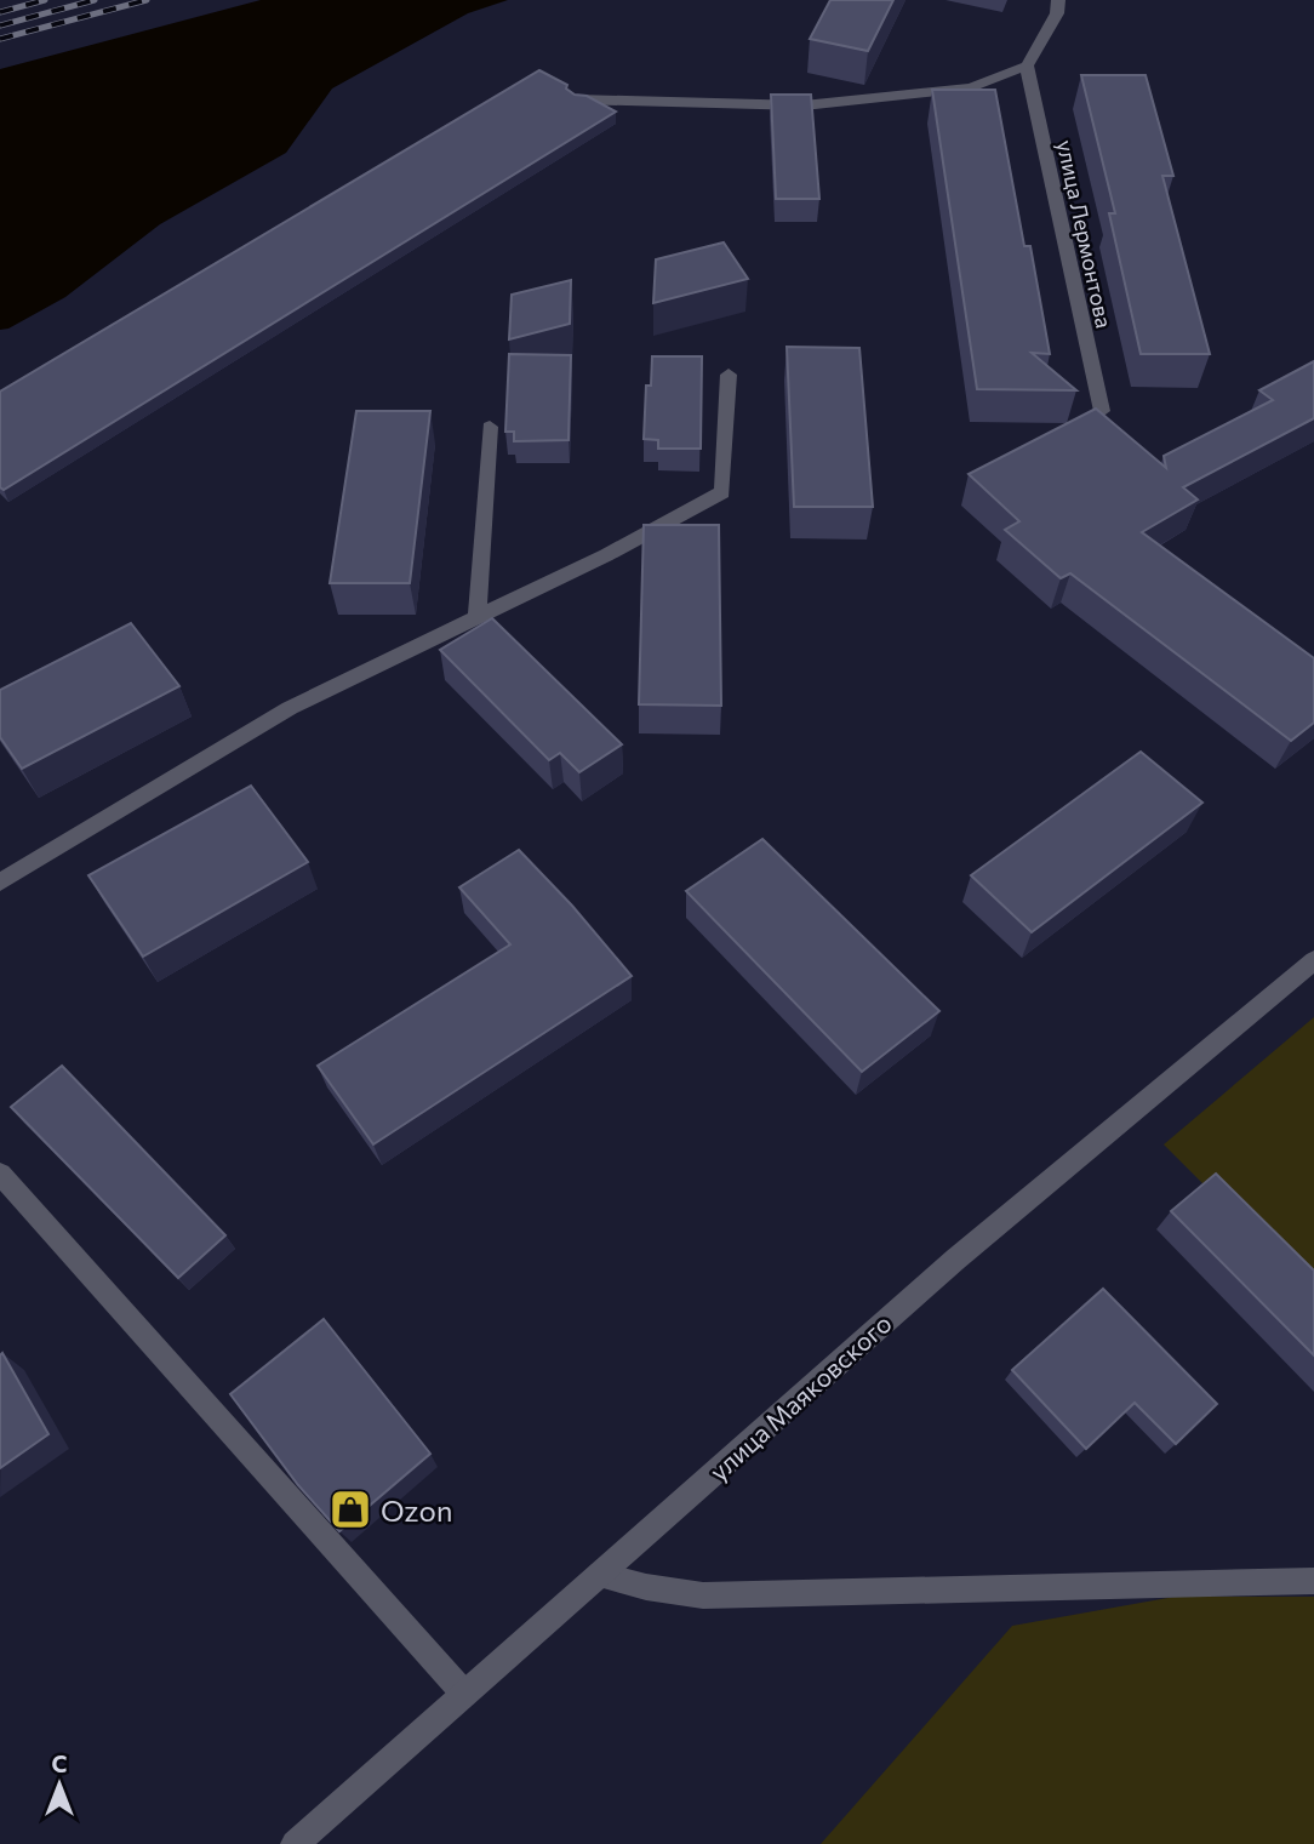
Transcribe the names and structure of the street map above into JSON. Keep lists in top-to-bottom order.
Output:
{
  "streets": {
    "street": ["улица Лермонтова", "улица Маяковского"]
  },
  "places": {
    "shop": ["Ozon"]
  },
  "north": "top"
}
